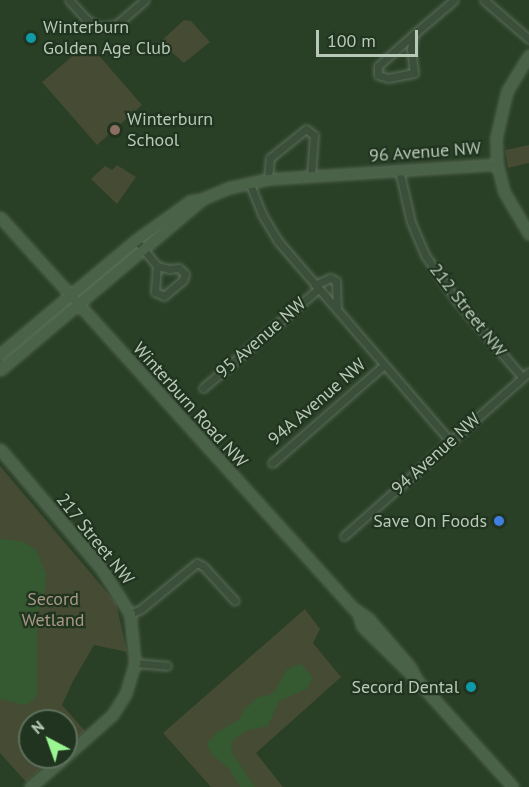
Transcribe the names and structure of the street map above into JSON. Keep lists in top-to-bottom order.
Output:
{
  "streets": {
    "street": [
      "96 Avenue NW",
      "212 Street NW",
      "95 Avenue NW",
      "94A Avenue NW",
      "Winterburn Road NW",
      "94 Avenue NW",
      "217 Street NW"
    ]
  },
  "crossings": [
    ["96 Avenue NW", "212 Street NW"],
    ["96 Avenue NW", "Winterburn Road NW"],
    ["212 Street NW", "94 Avenue NW"]
  ],
  "parks": ["Secord Wetland"],
  "places": [
    "Winterburn Golden Age Club",
    "Winterburn School",
    "Save On Foods",
    "Secord Dental"
  ],
  "scale_bar": "100 m",
  "north": "top left"
}
